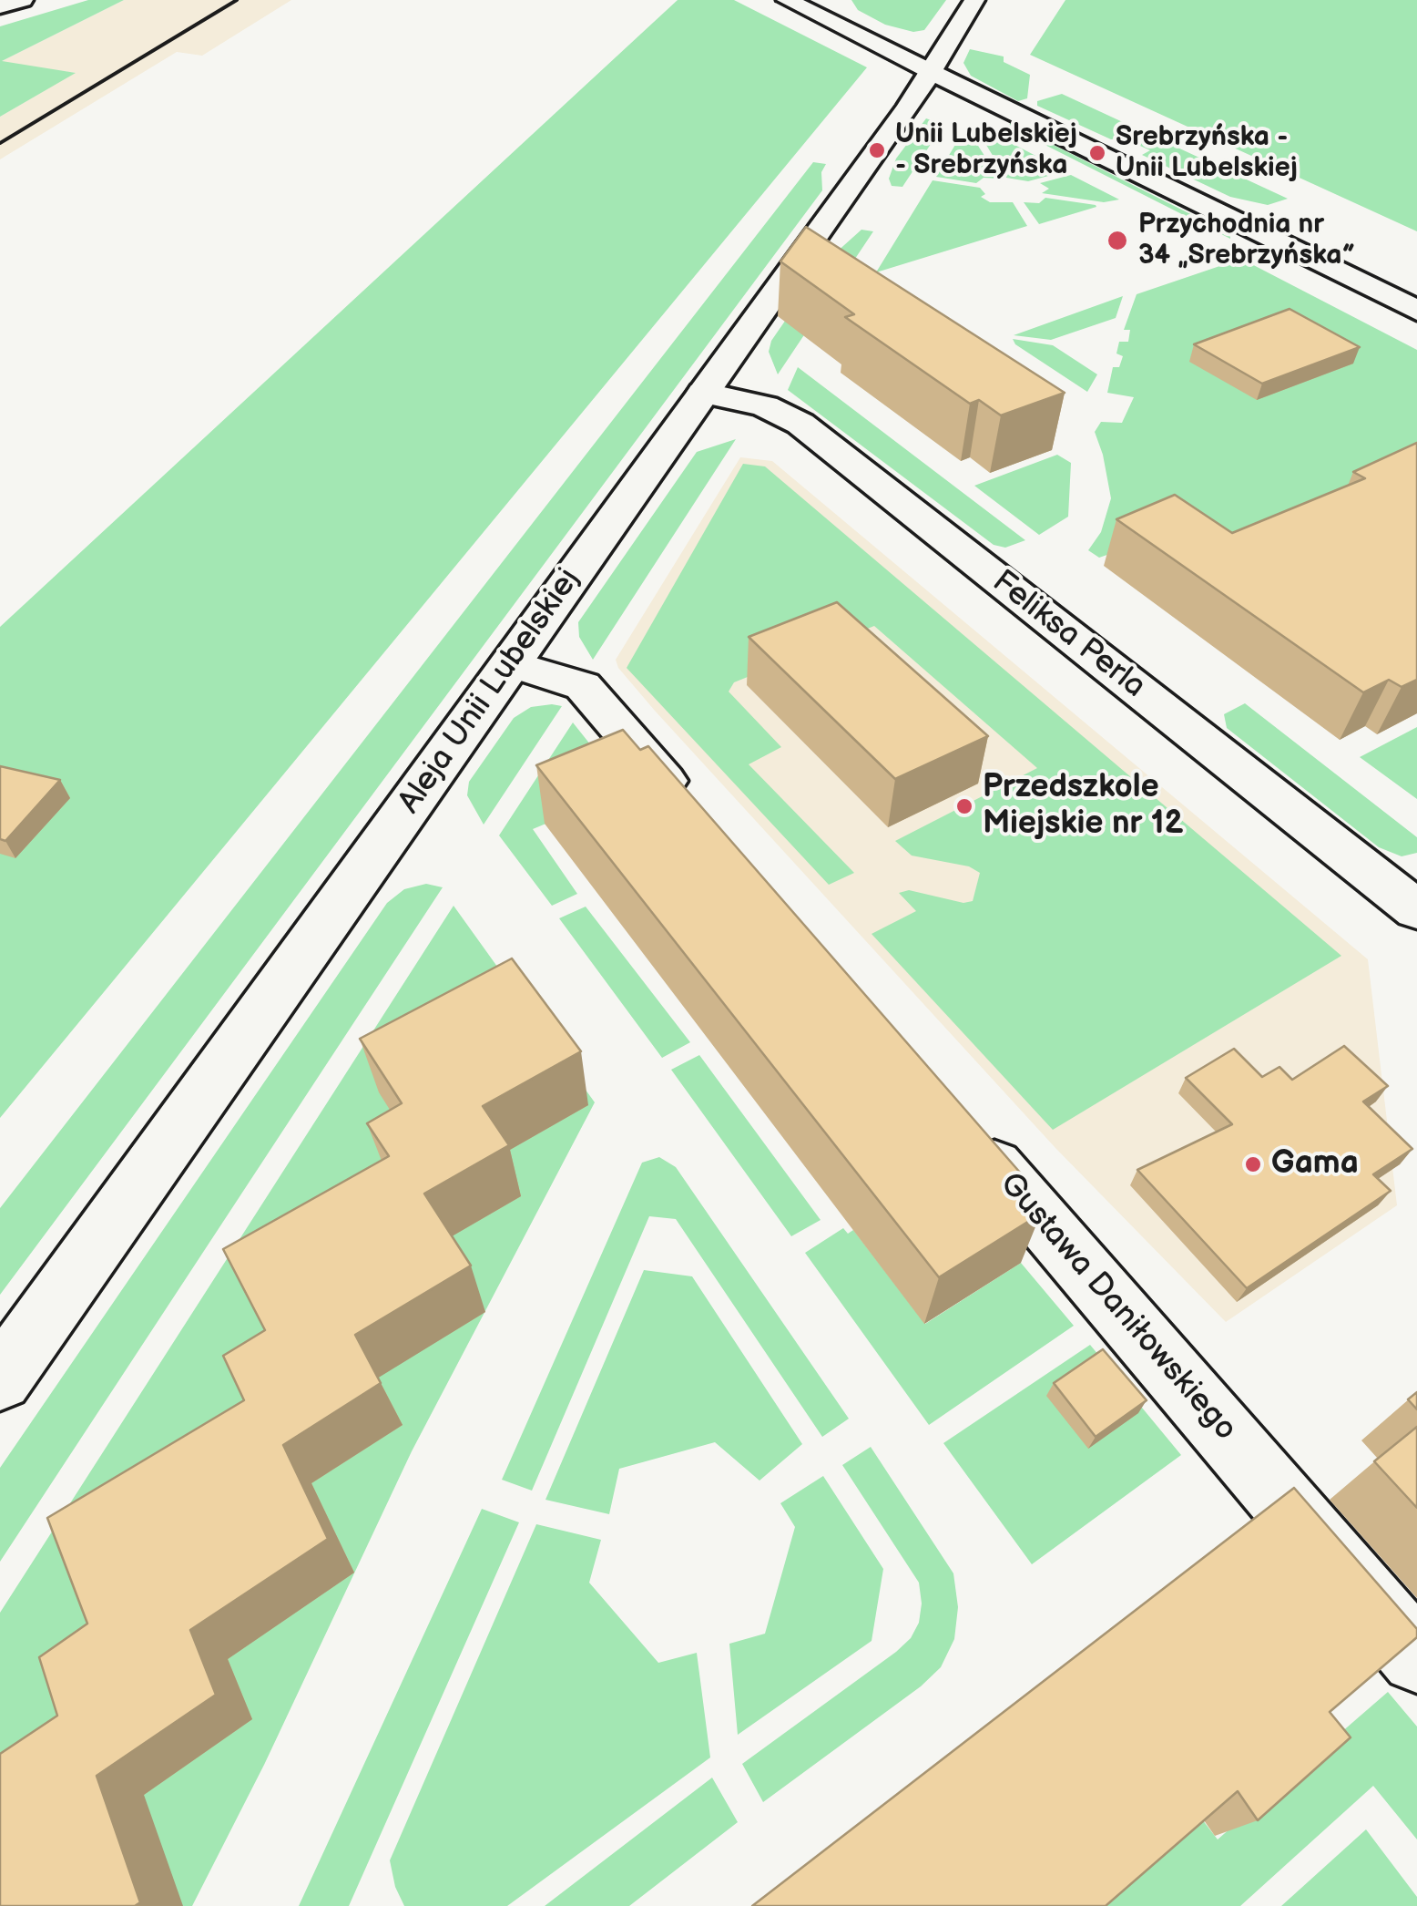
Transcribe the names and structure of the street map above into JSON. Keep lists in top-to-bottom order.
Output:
{
  "streets": {
    "street": ["Feliksa Perla", "Aleja Unii Lubelskiej", "Gustawa Daniłowskiego"]
  },
  "crossings": [
    ["Feliksa Perla", "Aleja Unii Lubelskiej"]
  ],
  "places": [
    "Unii Lubelskiej - Srebrzyńska",
    "Srebrzyńska - Unii Lubelskiej",
    "Przychodnia nr 34 „Srebrzyńska”",
    "Przedszkole Miejskie nr 12",
    "Gama"
  ]
}
